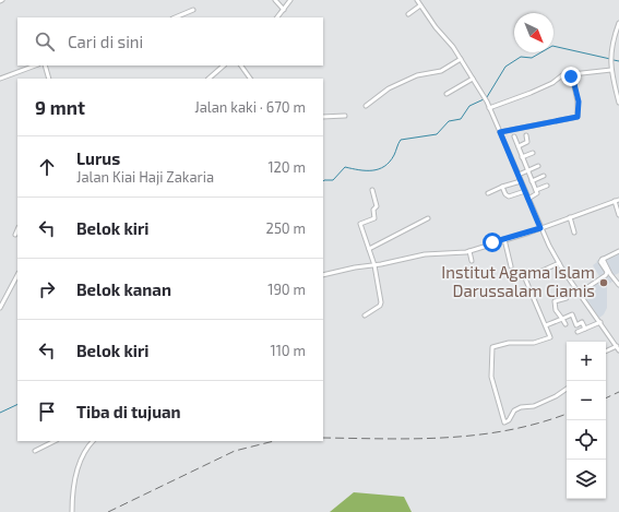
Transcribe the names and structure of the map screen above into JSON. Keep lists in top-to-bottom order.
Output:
{
  "places": ["Institut Agama Islam Darussalam Ciamis"],
  "north": "bottom right",
  "page": {
    "search": "Cari di sini",
    "heading": ["9 mnt", "Jalan kaki · 670 m"],
    "list": [
      ["Lurus", "Jalan Kiai Haji Zakaria", "120 m"],
      ["Belok kiri", "250 m"],
      ["Belok kanan", "190 m"],
      ["Belok kiri", "110 m"],
      "Tiba di tujuan"
    ],
    "map_buttons": ["+", "−"]
  }
}
